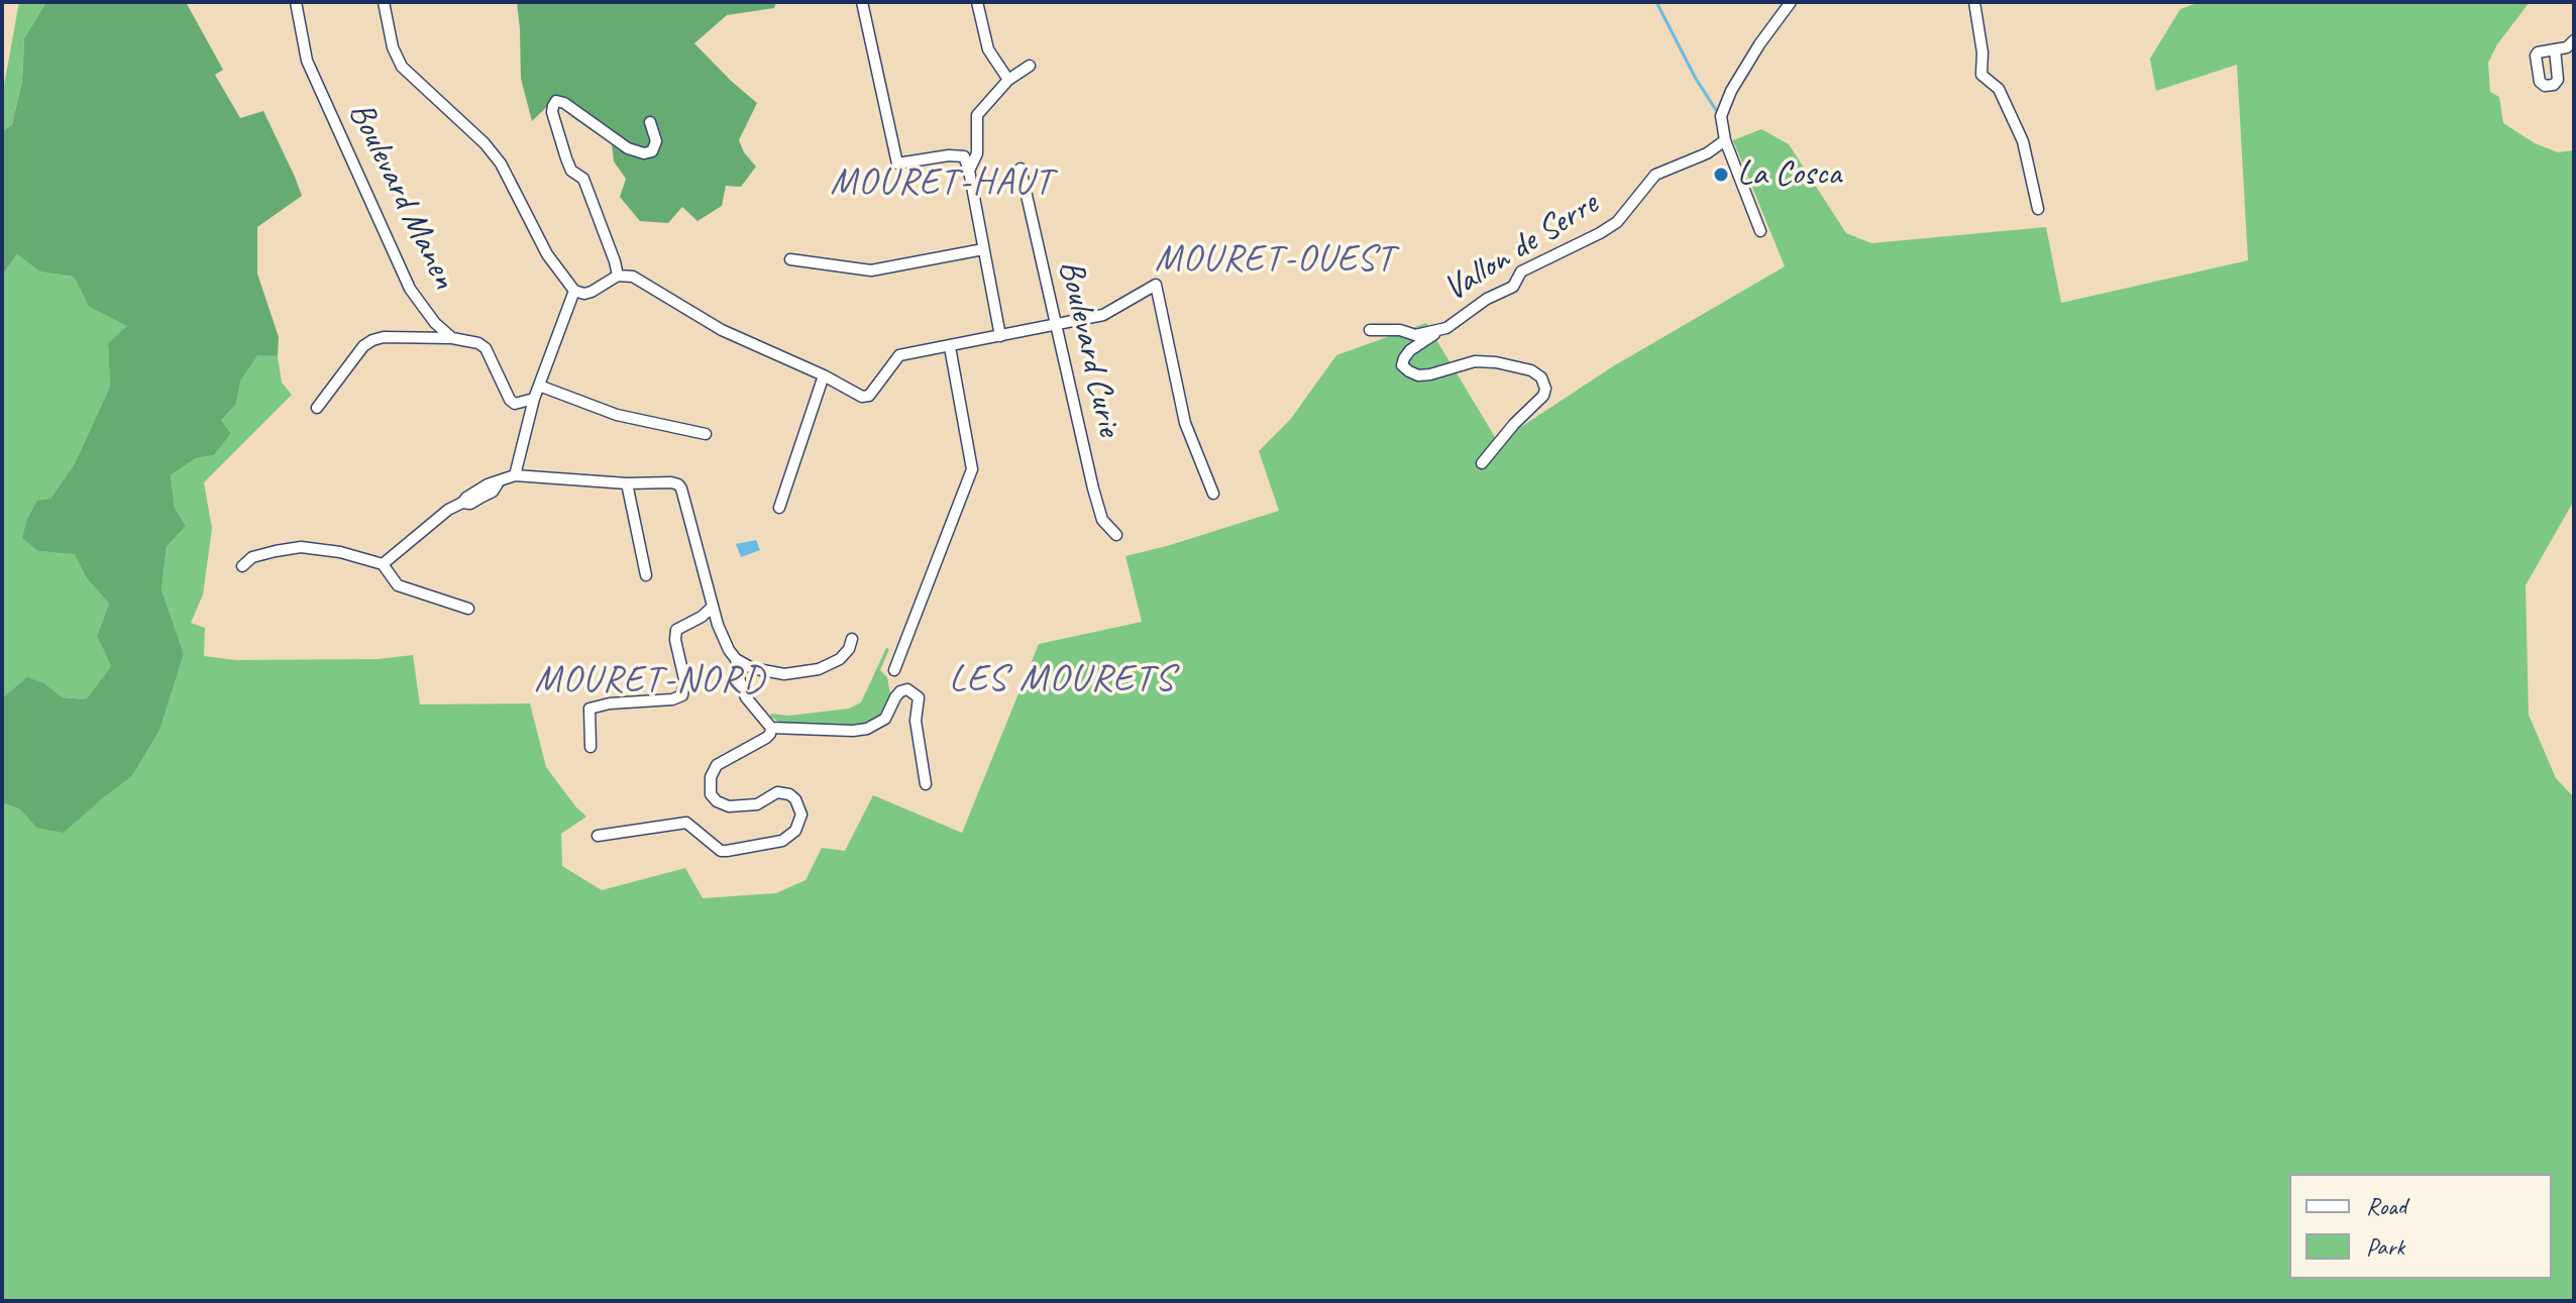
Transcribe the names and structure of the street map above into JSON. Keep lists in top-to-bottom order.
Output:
{
  "streets": {
    "street": ["Boulevard Manen", "Vallon de Serre", "Boulevard Curie"]
  },
  "districts": [
    "MOURET-HAUT",
    "MOURET-OUEST",
    "LES MOURETS",
    "MOURET-NORD"
  ],
  "places": ["La Cosca"],
  "legend": ["Road", "Park"]
}
